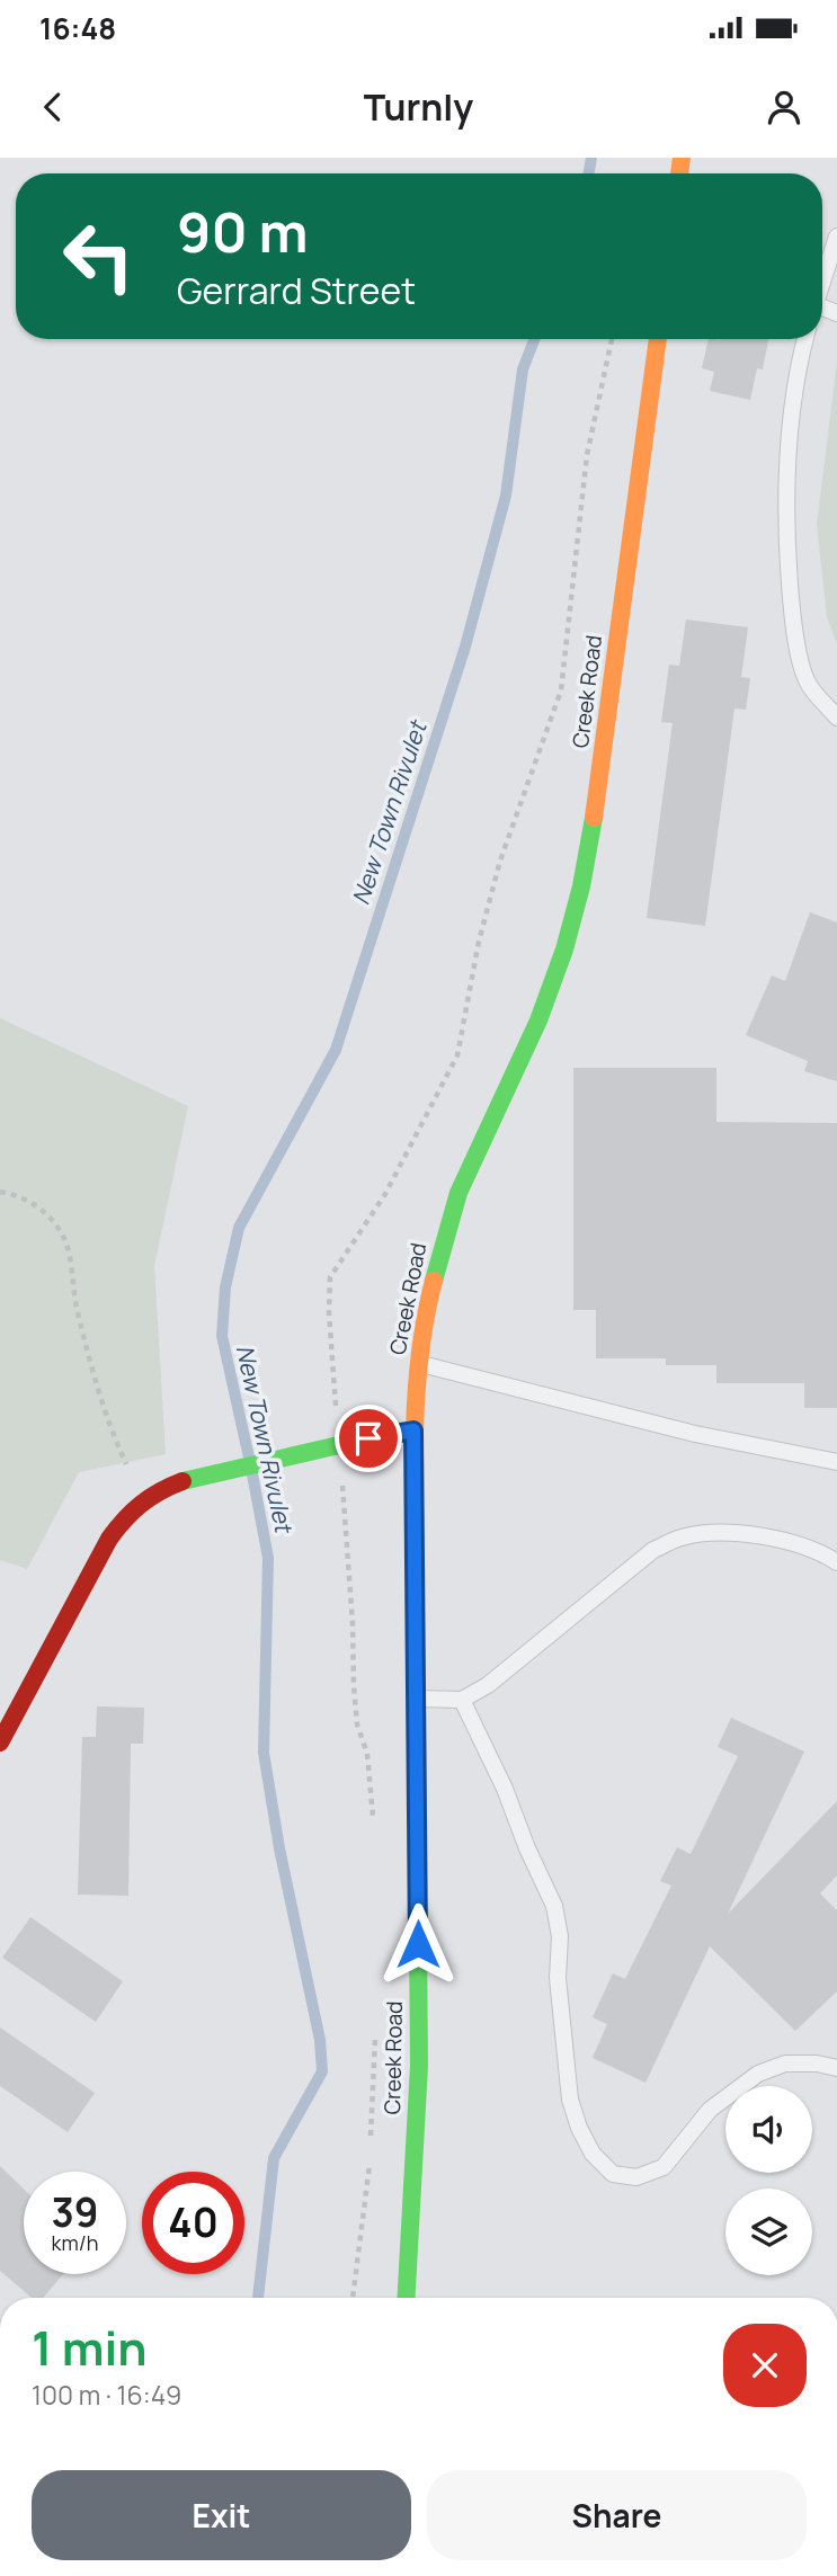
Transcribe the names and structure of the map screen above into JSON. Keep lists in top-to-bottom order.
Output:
{
  "streets": {
    "street": ["Creek Road"]
  },
  "water": ["New Town Rivulet"],
  "page": {
    "status": "16:48",
    "header": "Turnly",
    "turn": ["90 m", "Gerrard Street"],
    "speed": "39 km/h",
    "limit": "40",
    "heading": ["1 min", "100 m · 16:49"],
    "buttons": ["Exit", "Share"]
  }
}
